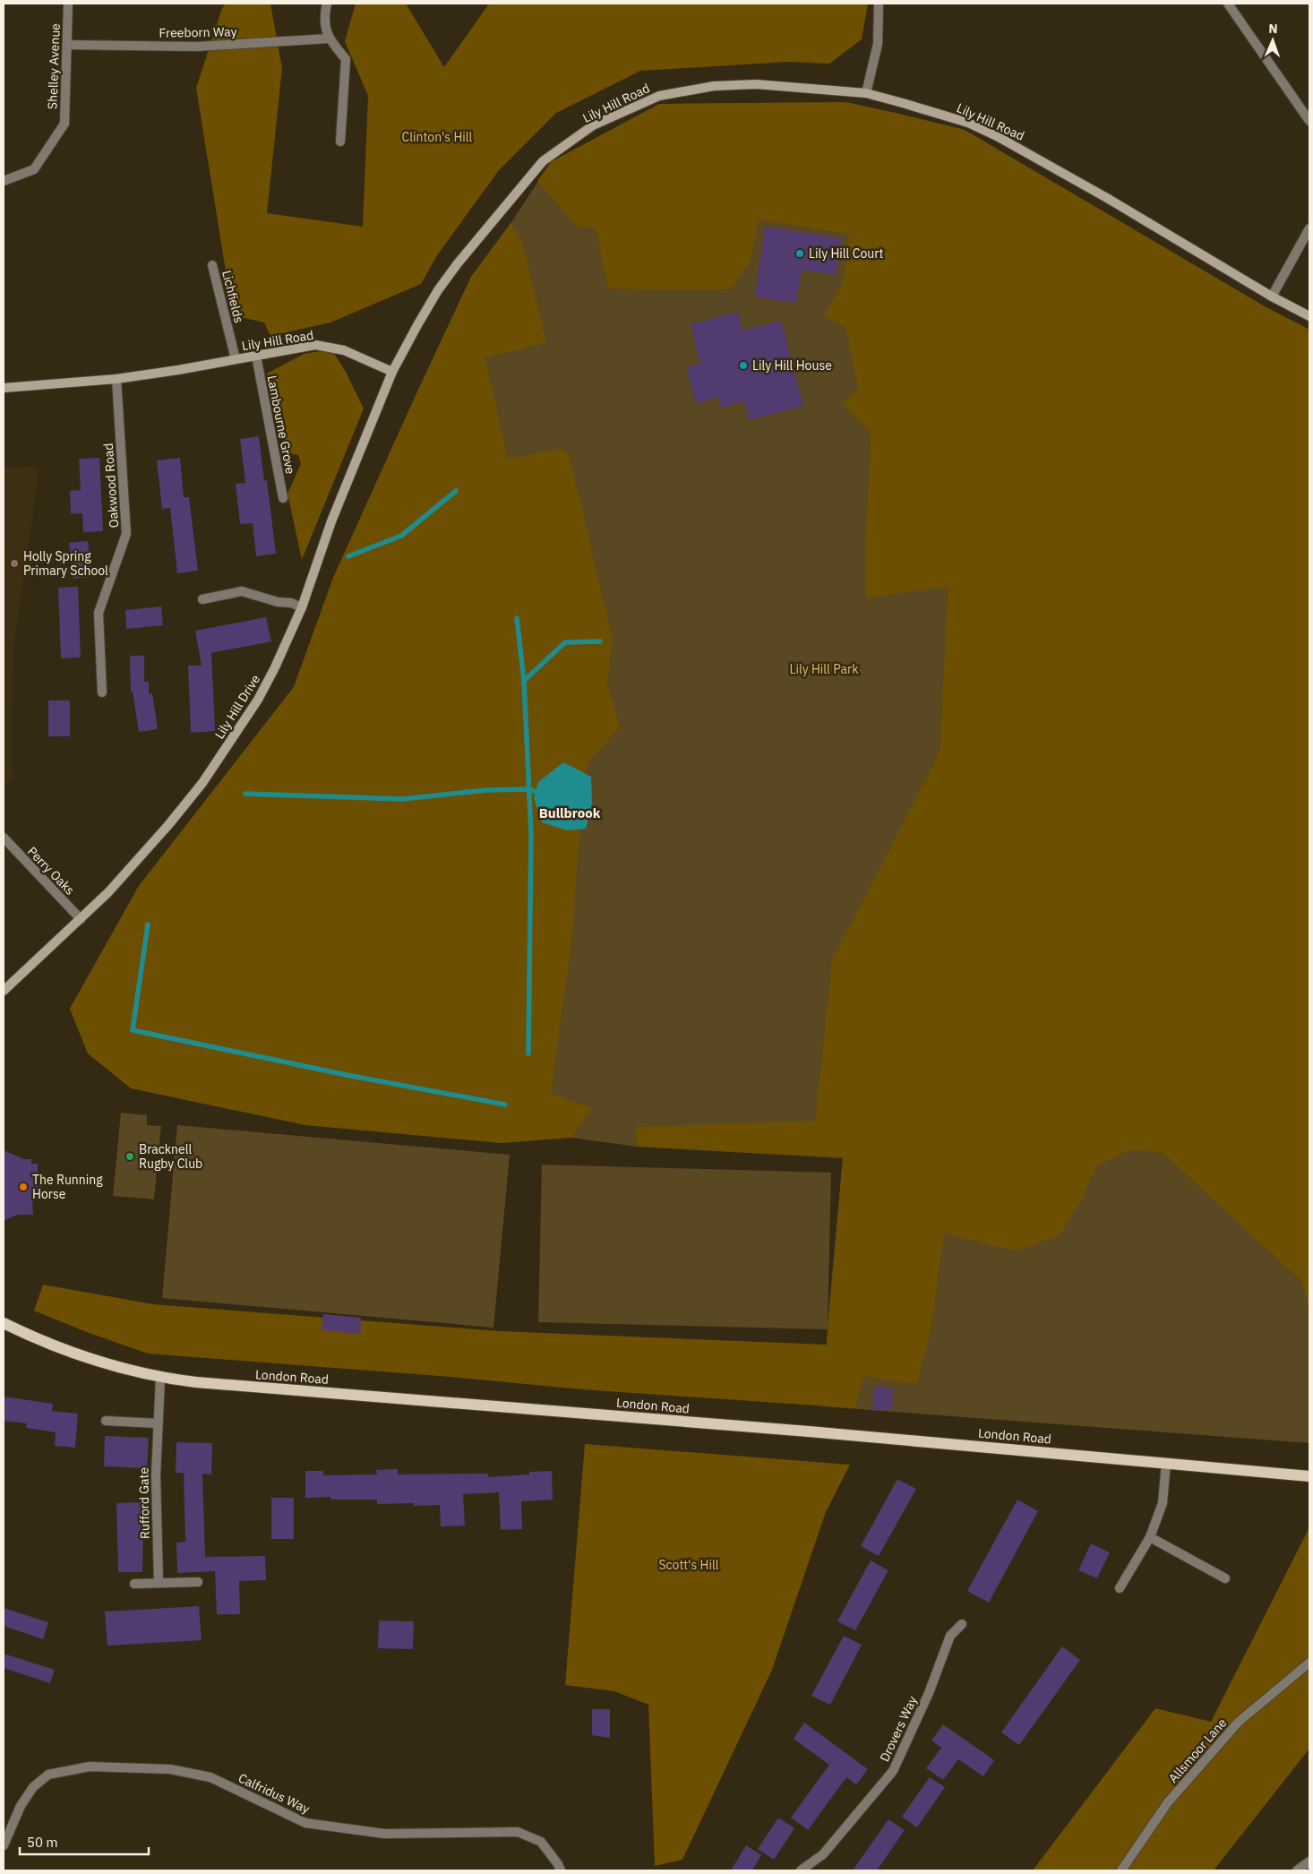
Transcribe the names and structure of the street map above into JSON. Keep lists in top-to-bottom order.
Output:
{
  "streets": {
    "main road": ["London Road"],
    "street": [
      "Freeborn Way",
      "Shelley Avenue",
      "Lily Hill Road",
      "Lichfields",
      "Lambourne Grove",
      "Oakwood Road",
      "Lily Hill Drive",
      "Perry Oaks",
      "Rufford Gate",
      "Drovers Way",
      "Allsmoor Lane",
      "Calfridus Way"
    ]
  },
  "crossings": [
    ["Freeborn Way", "Shelley Avenue"],
    ["Lily Hill Road", "Lichfields"],
    ["Lily Hill Road", "Lambourne Grove"],
    ["Lily Hill Road", "Oakwood Road"],
    ["Lily Hill Road", "Lily Hill Drive"],
    ["Lily Hill Drive", "Perry Oaks"],
    ["London Road", "Rufford Gate"]
  ],
  "districts": ["Bullbrook"],
  "parks": ["Clinton's Hill", "Lily Hill Park", "Scott's Hill"],
  "places": [
    "Lily Hill Court",
    "Lily Hill House",
    "Holly Spring Primary School",
    "Bracknell Rugby Club",
    "The Running Horse"
  ],
  "scale_bar": "50 m",
  "north": "top"
}
